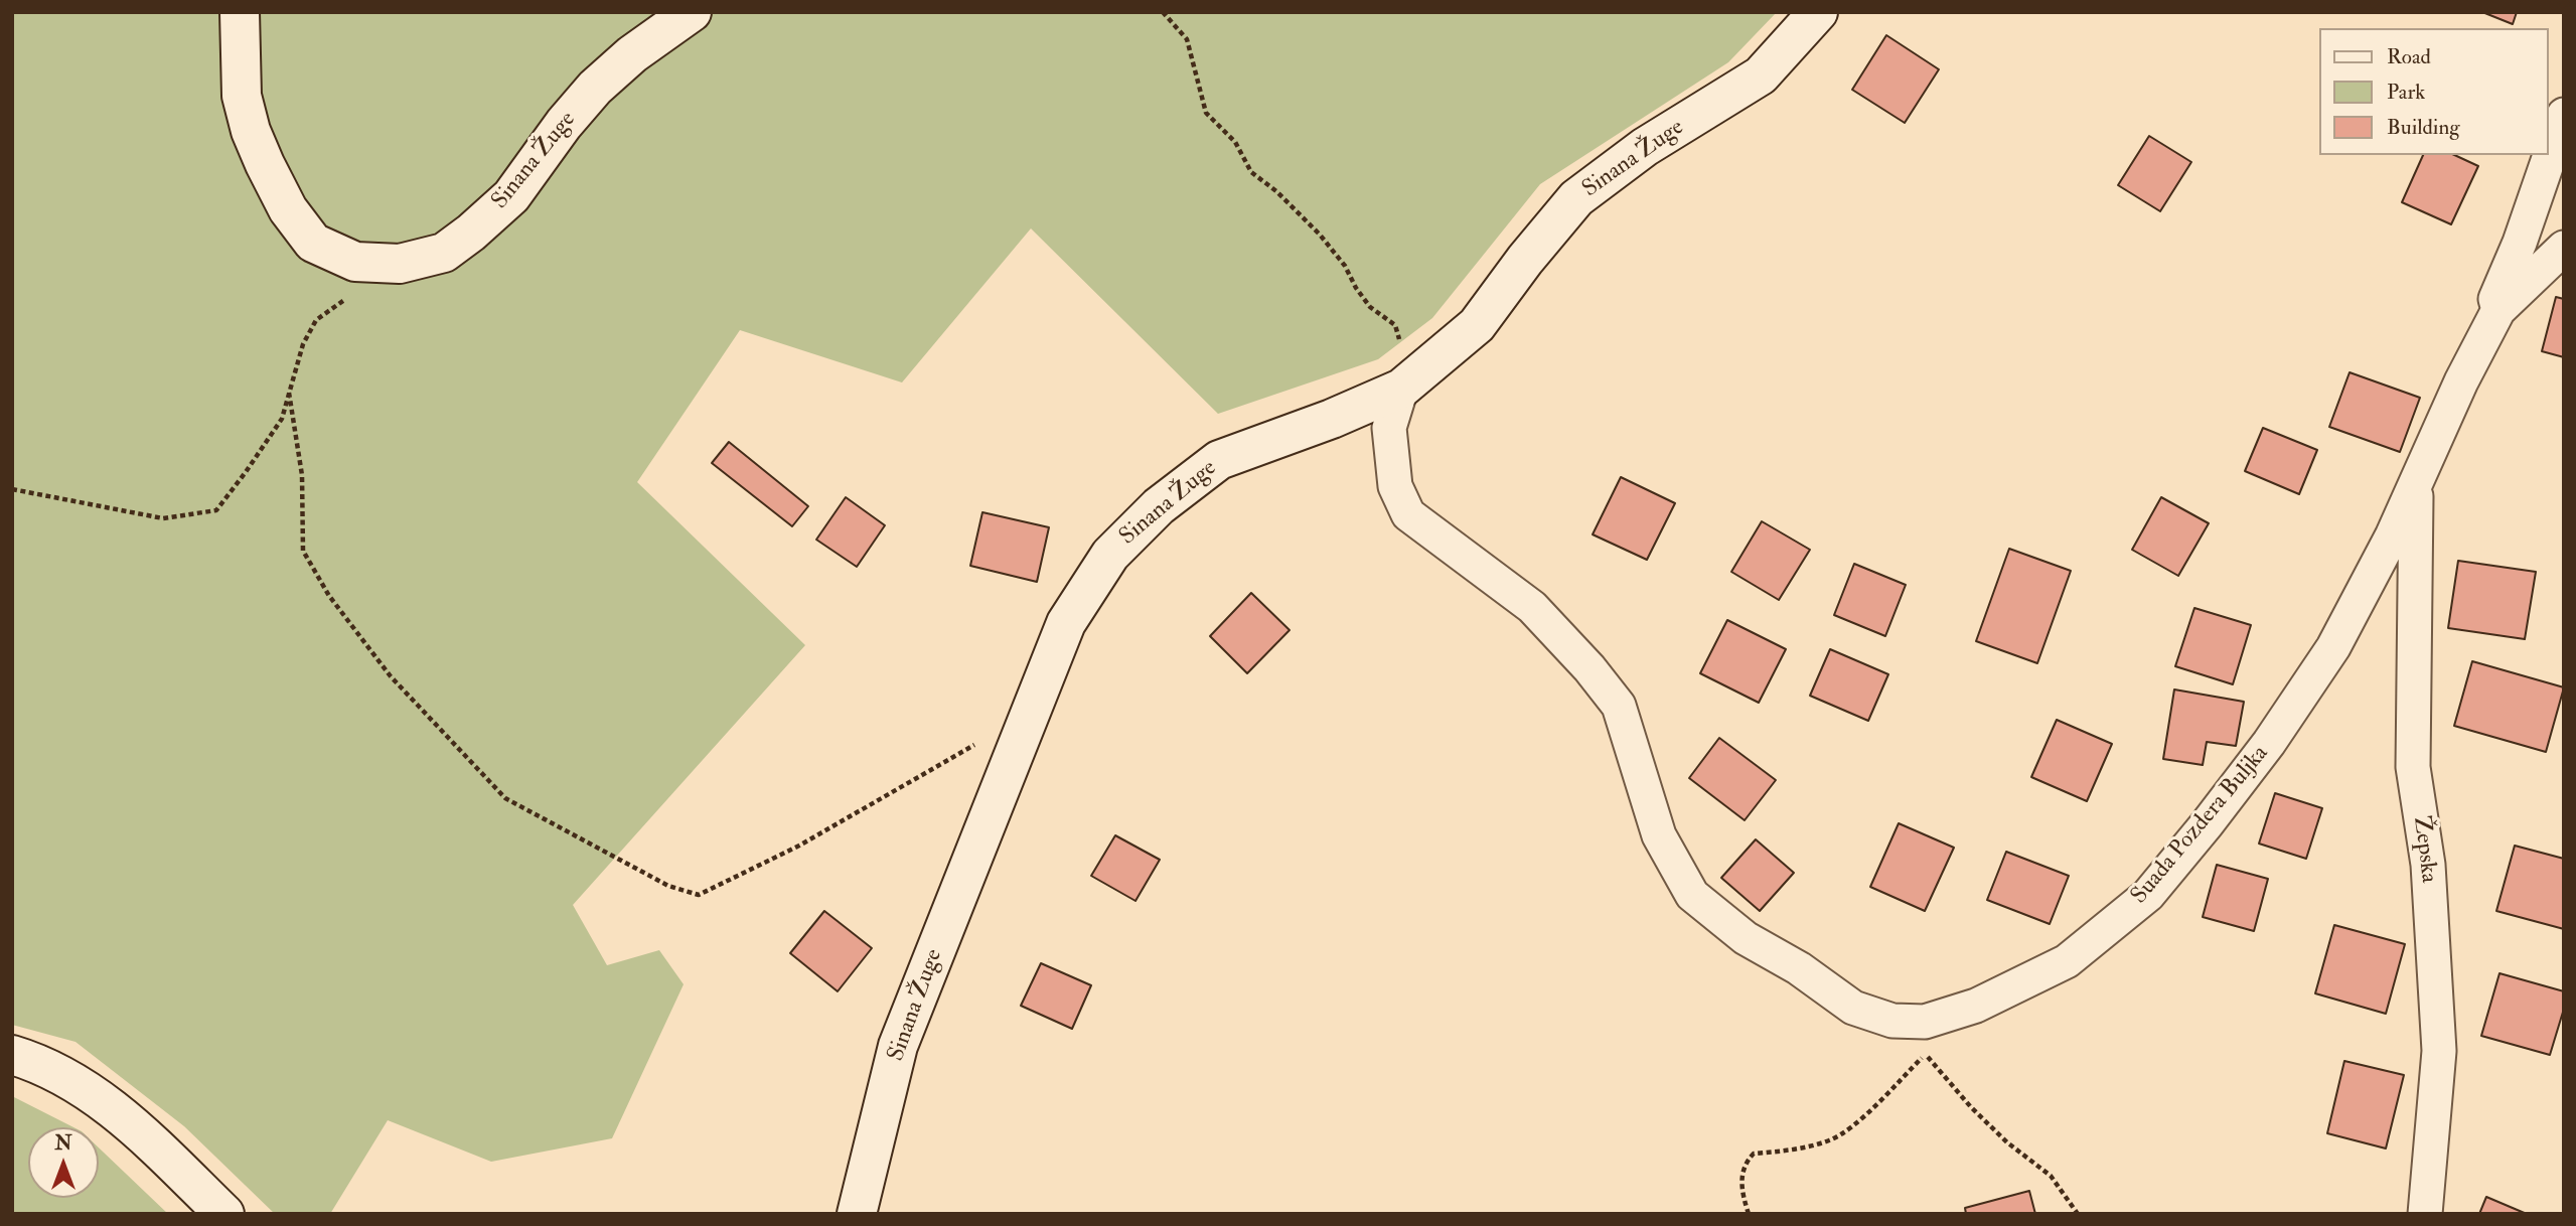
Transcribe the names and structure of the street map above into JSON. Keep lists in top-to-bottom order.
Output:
{
  "streets": {
    "main road": ["Sinana Žuge"],
    "street": ["Suada Pozdera Buljka", "Žepska"]
  },
  "crossings": [
    ["Sinana Žuge", "Suada Pozdera Buljka"],
    ["Suada Pozdera Buljka", "Žepska"]
  ],
  "legend": ["Road", "Park", "Building"],
  "north": "top"
}
